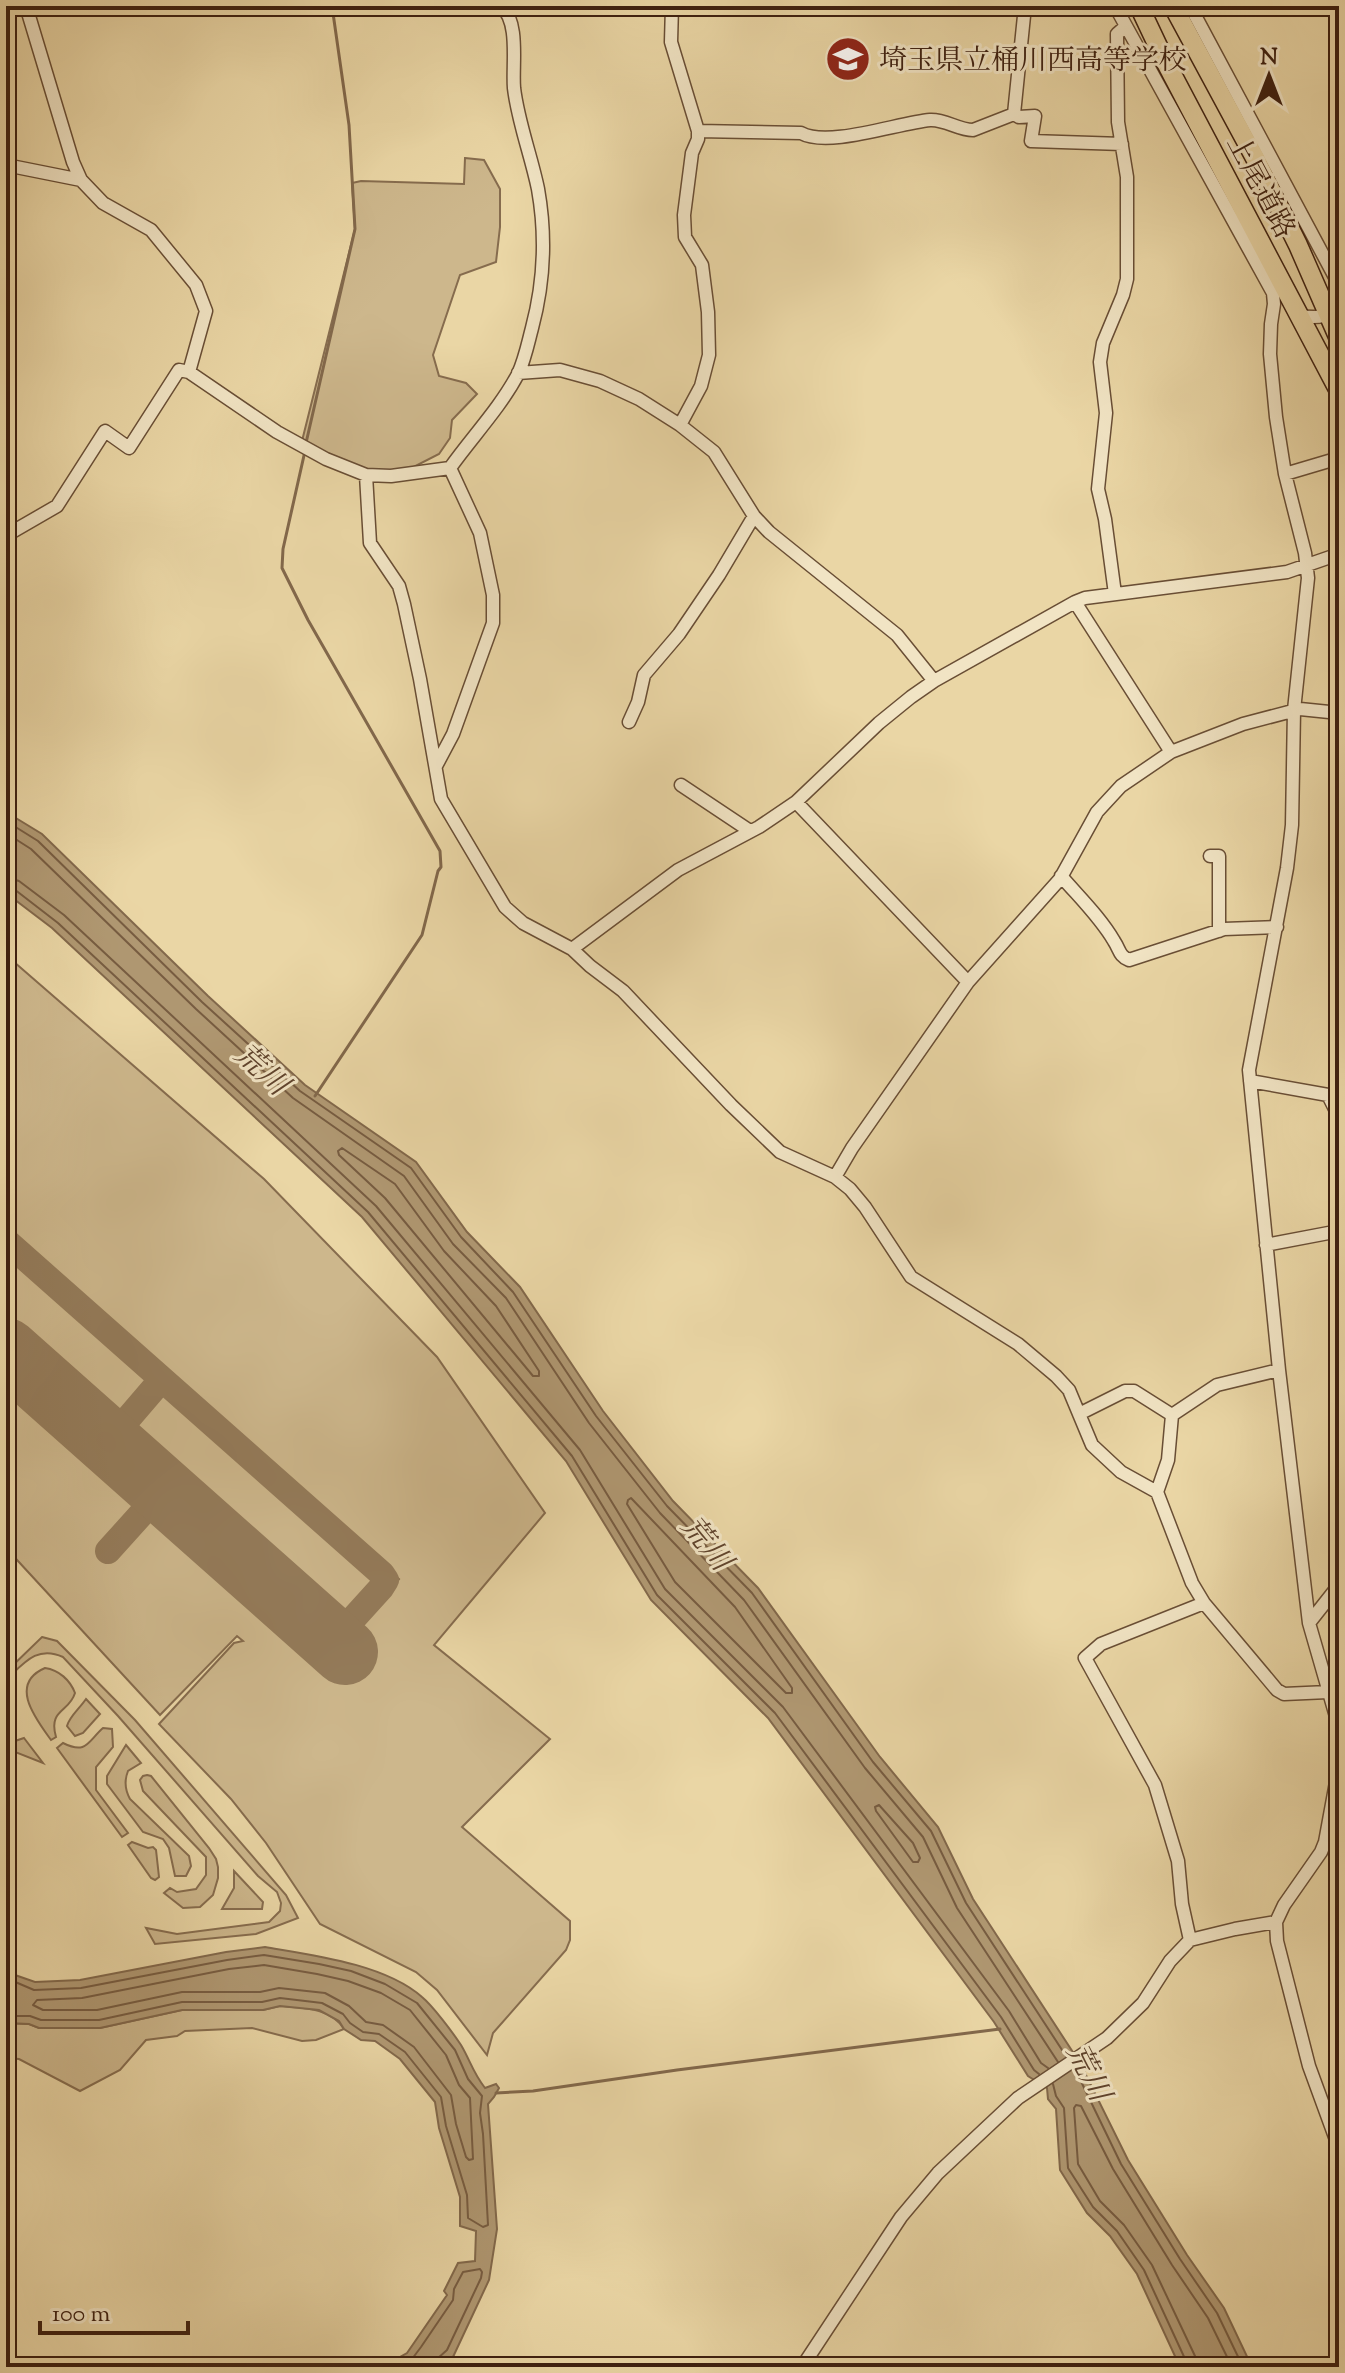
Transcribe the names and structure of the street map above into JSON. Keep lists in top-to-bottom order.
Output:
{
  "streets": {
    "highway": ["上尾道路"]
  },
  "water": ["荒川"],
  "places": {
    "school or university": ["埼玉県立桶川西高等学校"]
  },
  "scale_bar": "100 m",
  "north": "top"
}
